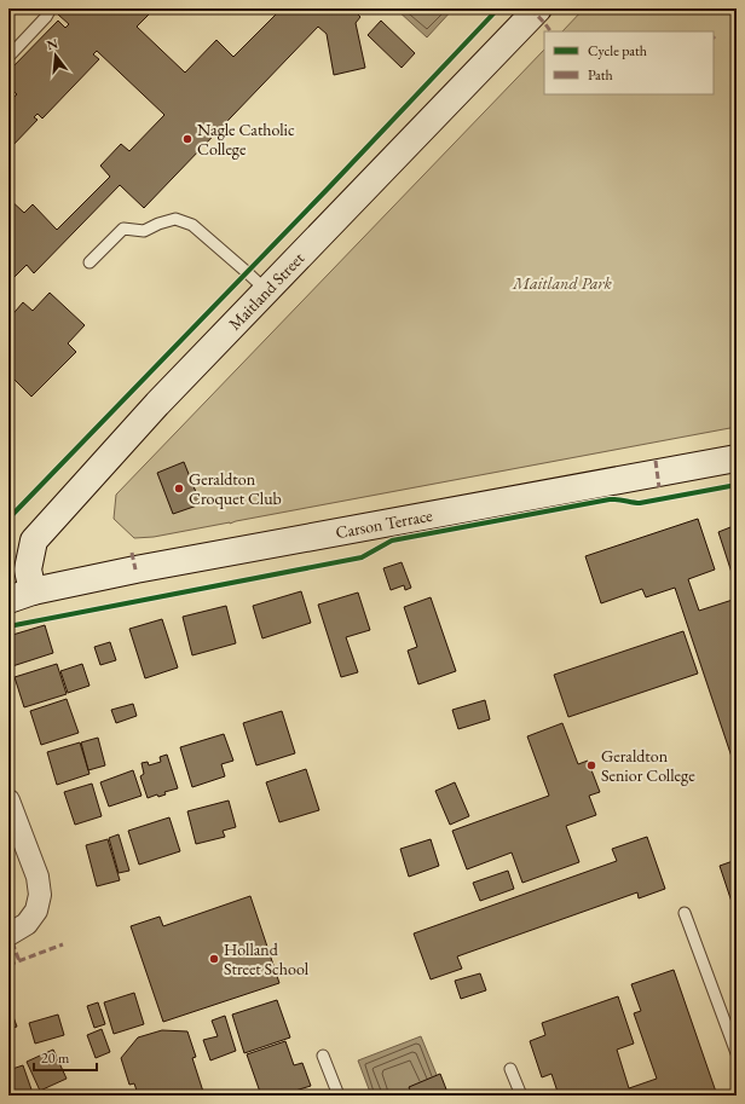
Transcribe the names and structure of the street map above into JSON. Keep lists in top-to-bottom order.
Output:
{
  "streets": {
    "main road": ["Maitland Street", "Carson Terrace"]
  },
  "crossings": [
    ["Maitland Street", "Carson Terrace"]
  ],
  "parks": ["Maitland Park"],
  "places": [
    "Nagle Catholic College",
    "Geraldton Croquet Club",
    "Geraldton Senior College",
    "Holland Street School"
  ],
  "legend": ["Cycle path", "Path"],
  "scale_bar": "20 m",
  "north": "top"
}
